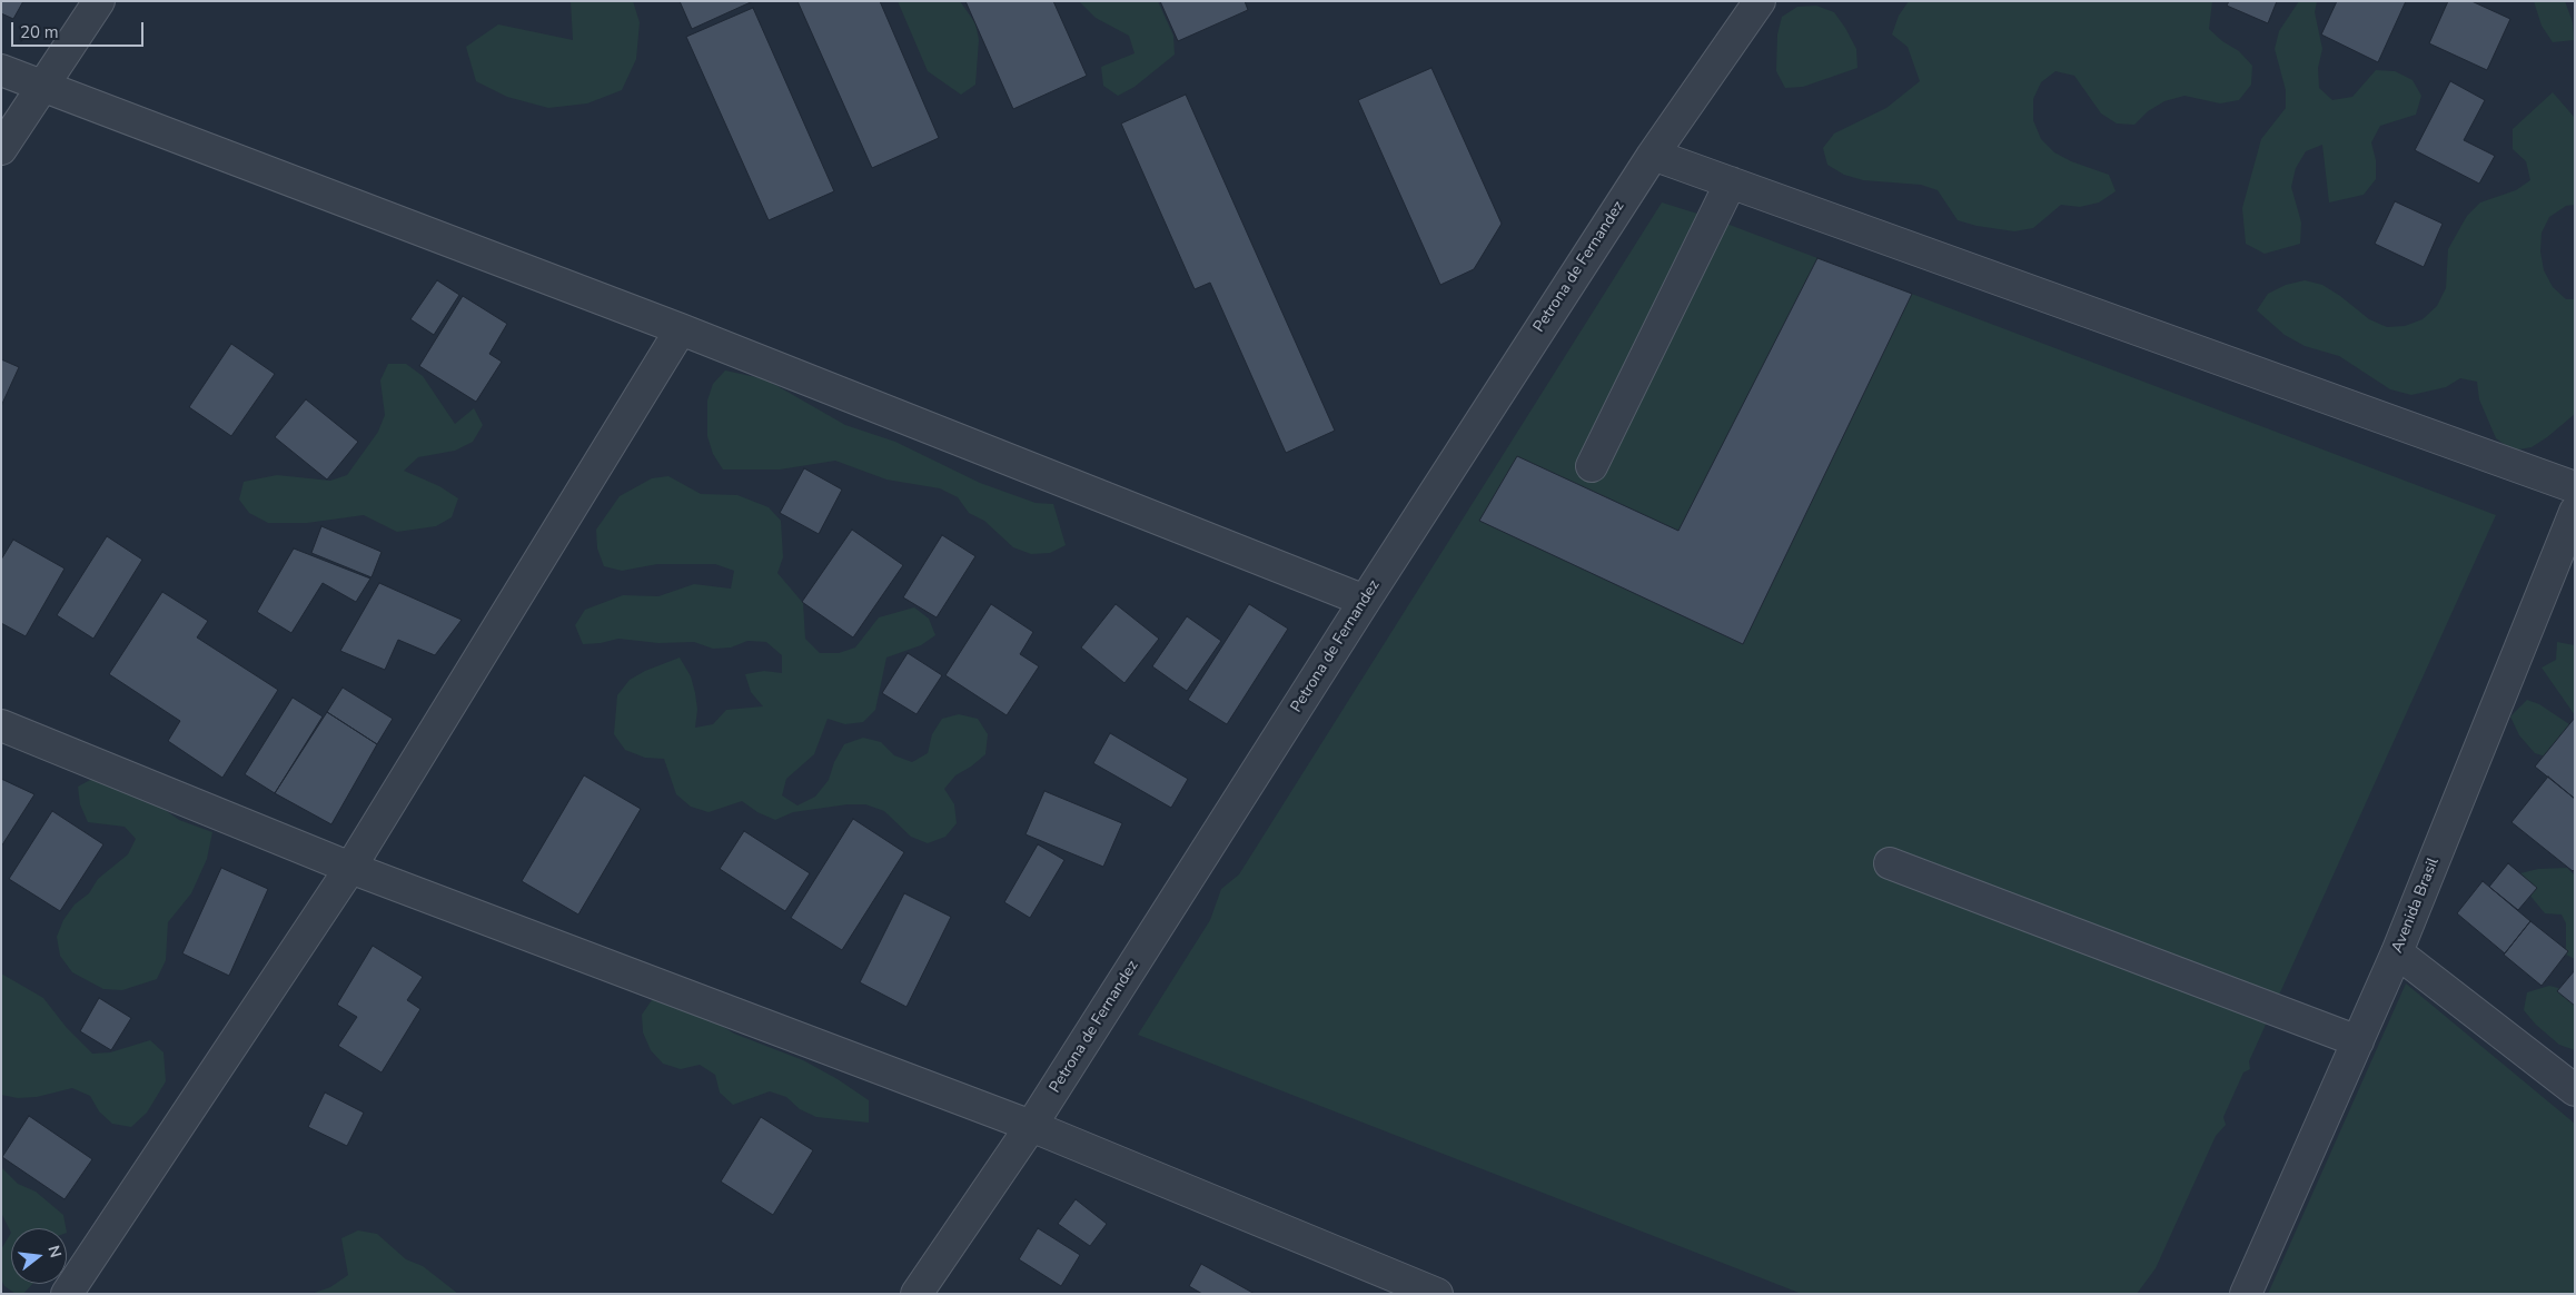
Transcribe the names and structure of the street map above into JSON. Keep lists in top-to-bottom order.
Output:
{
  "streets": {
    "street": ["Petrona de Fernandez", "Avenida Brasil"]
  },
  "scale_bar": "20 m",
  "north": "right"
}
